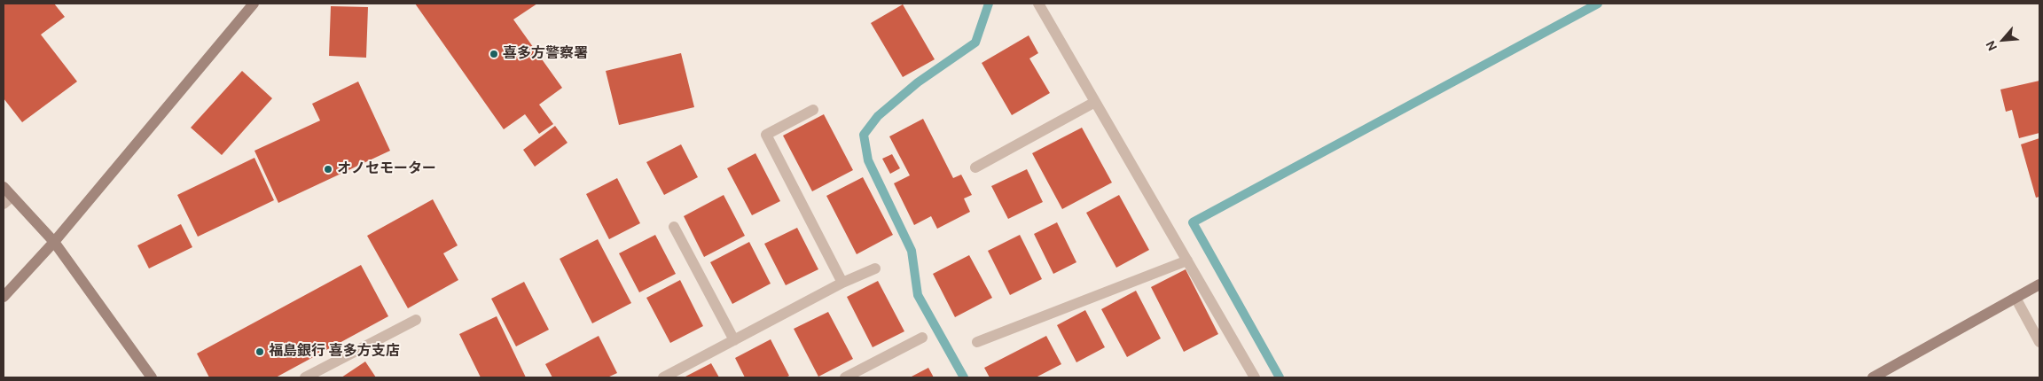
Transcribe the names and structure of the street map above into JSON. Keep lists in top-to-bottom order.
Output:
{
  "places": ["喜多方警察署", "オノセモーター", "福島銀行 喜多方支店"],
  "north": "bottom left"
}
